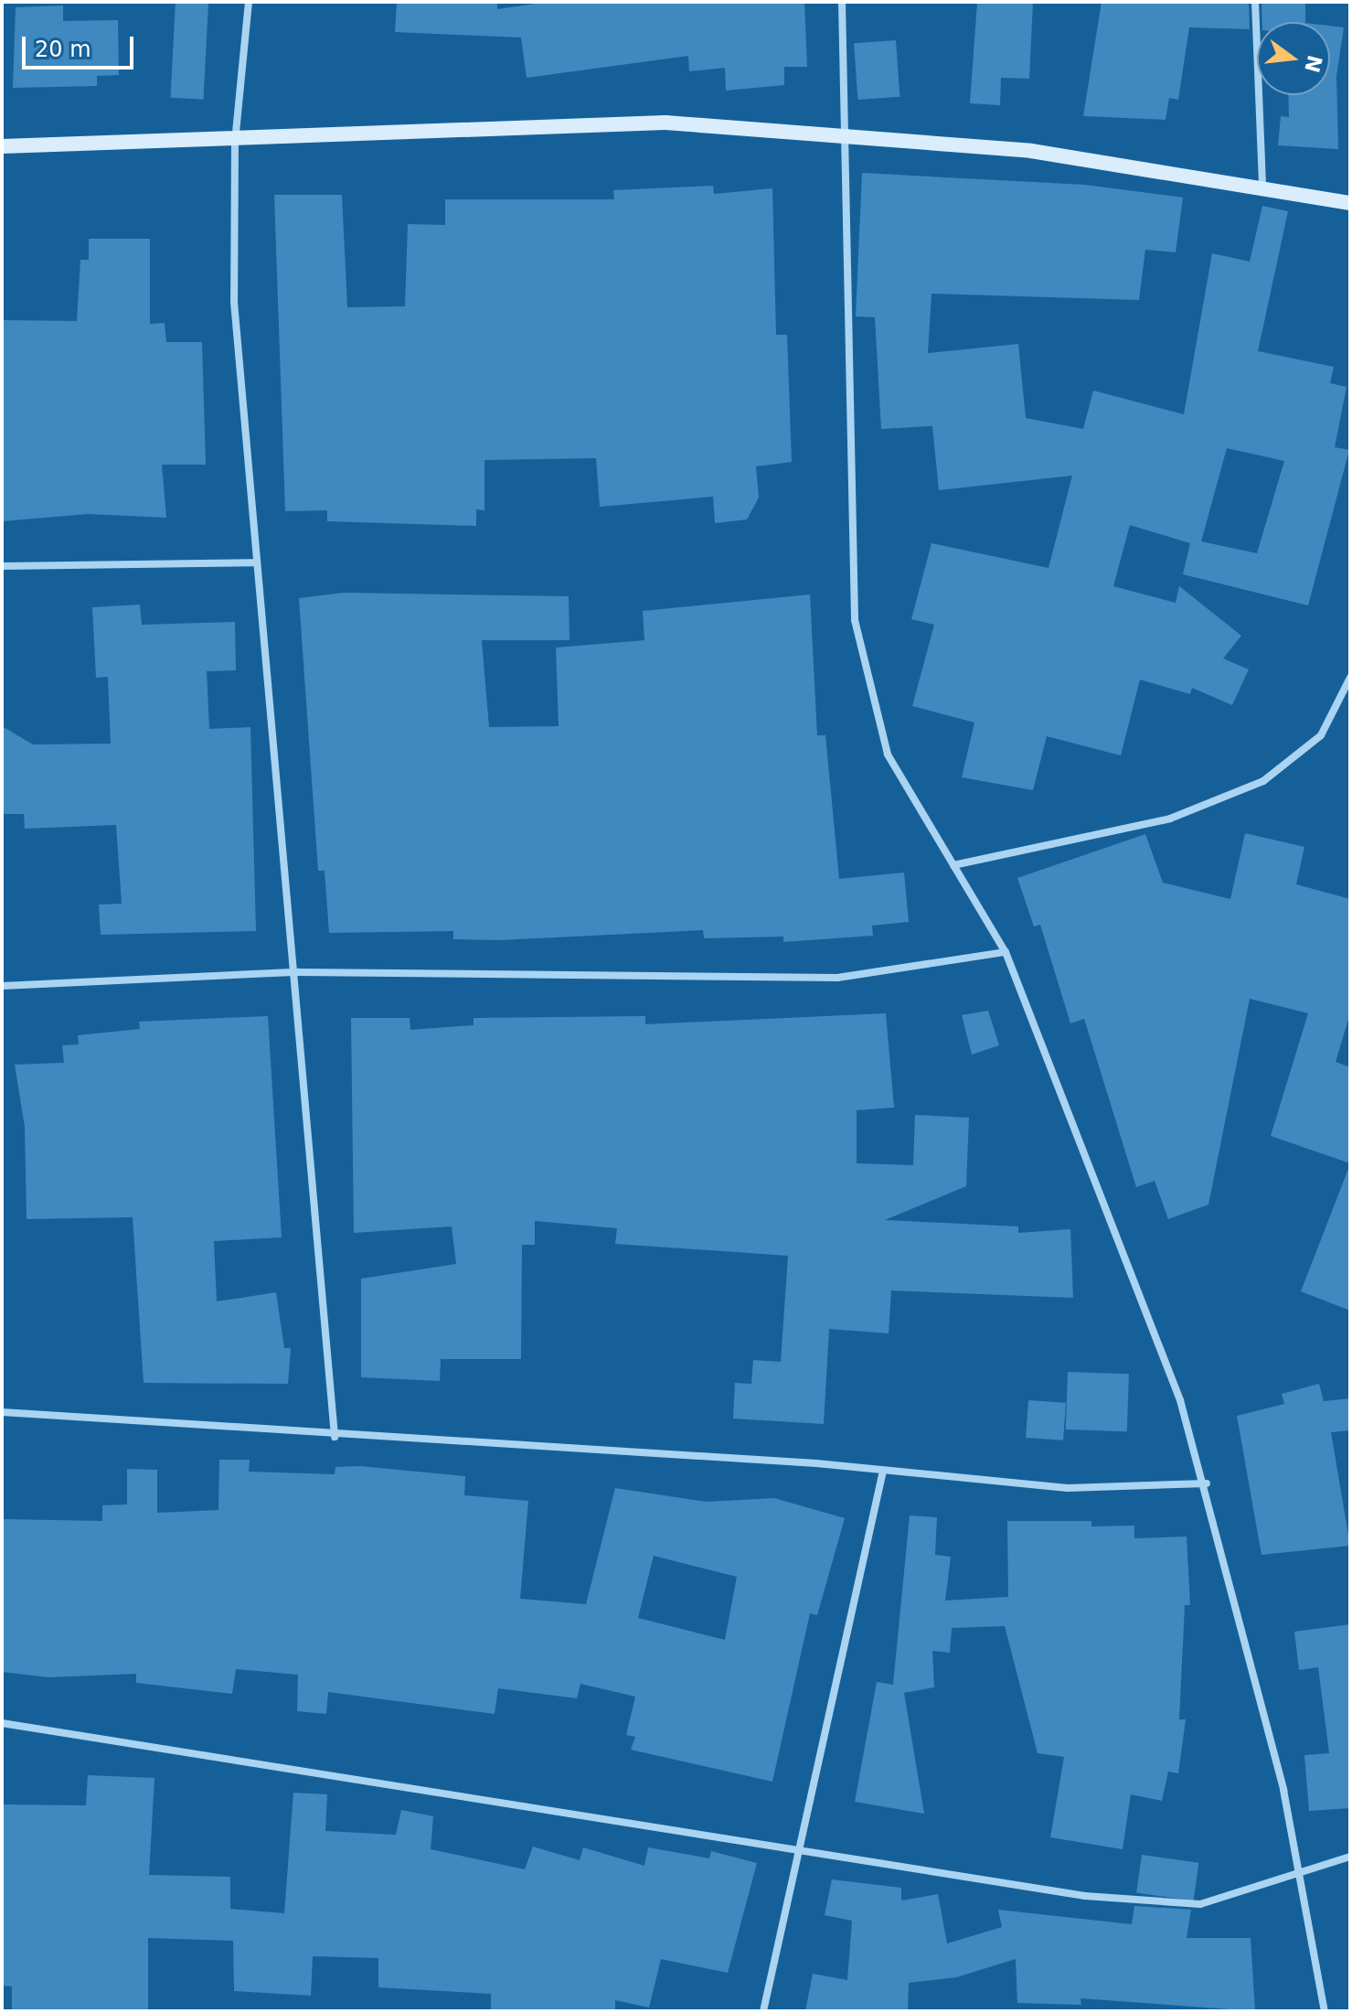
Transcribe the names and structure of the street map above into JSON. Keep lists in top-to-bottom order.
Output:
{
  "scale_bar": "20 m",
  "north": "right"
}
